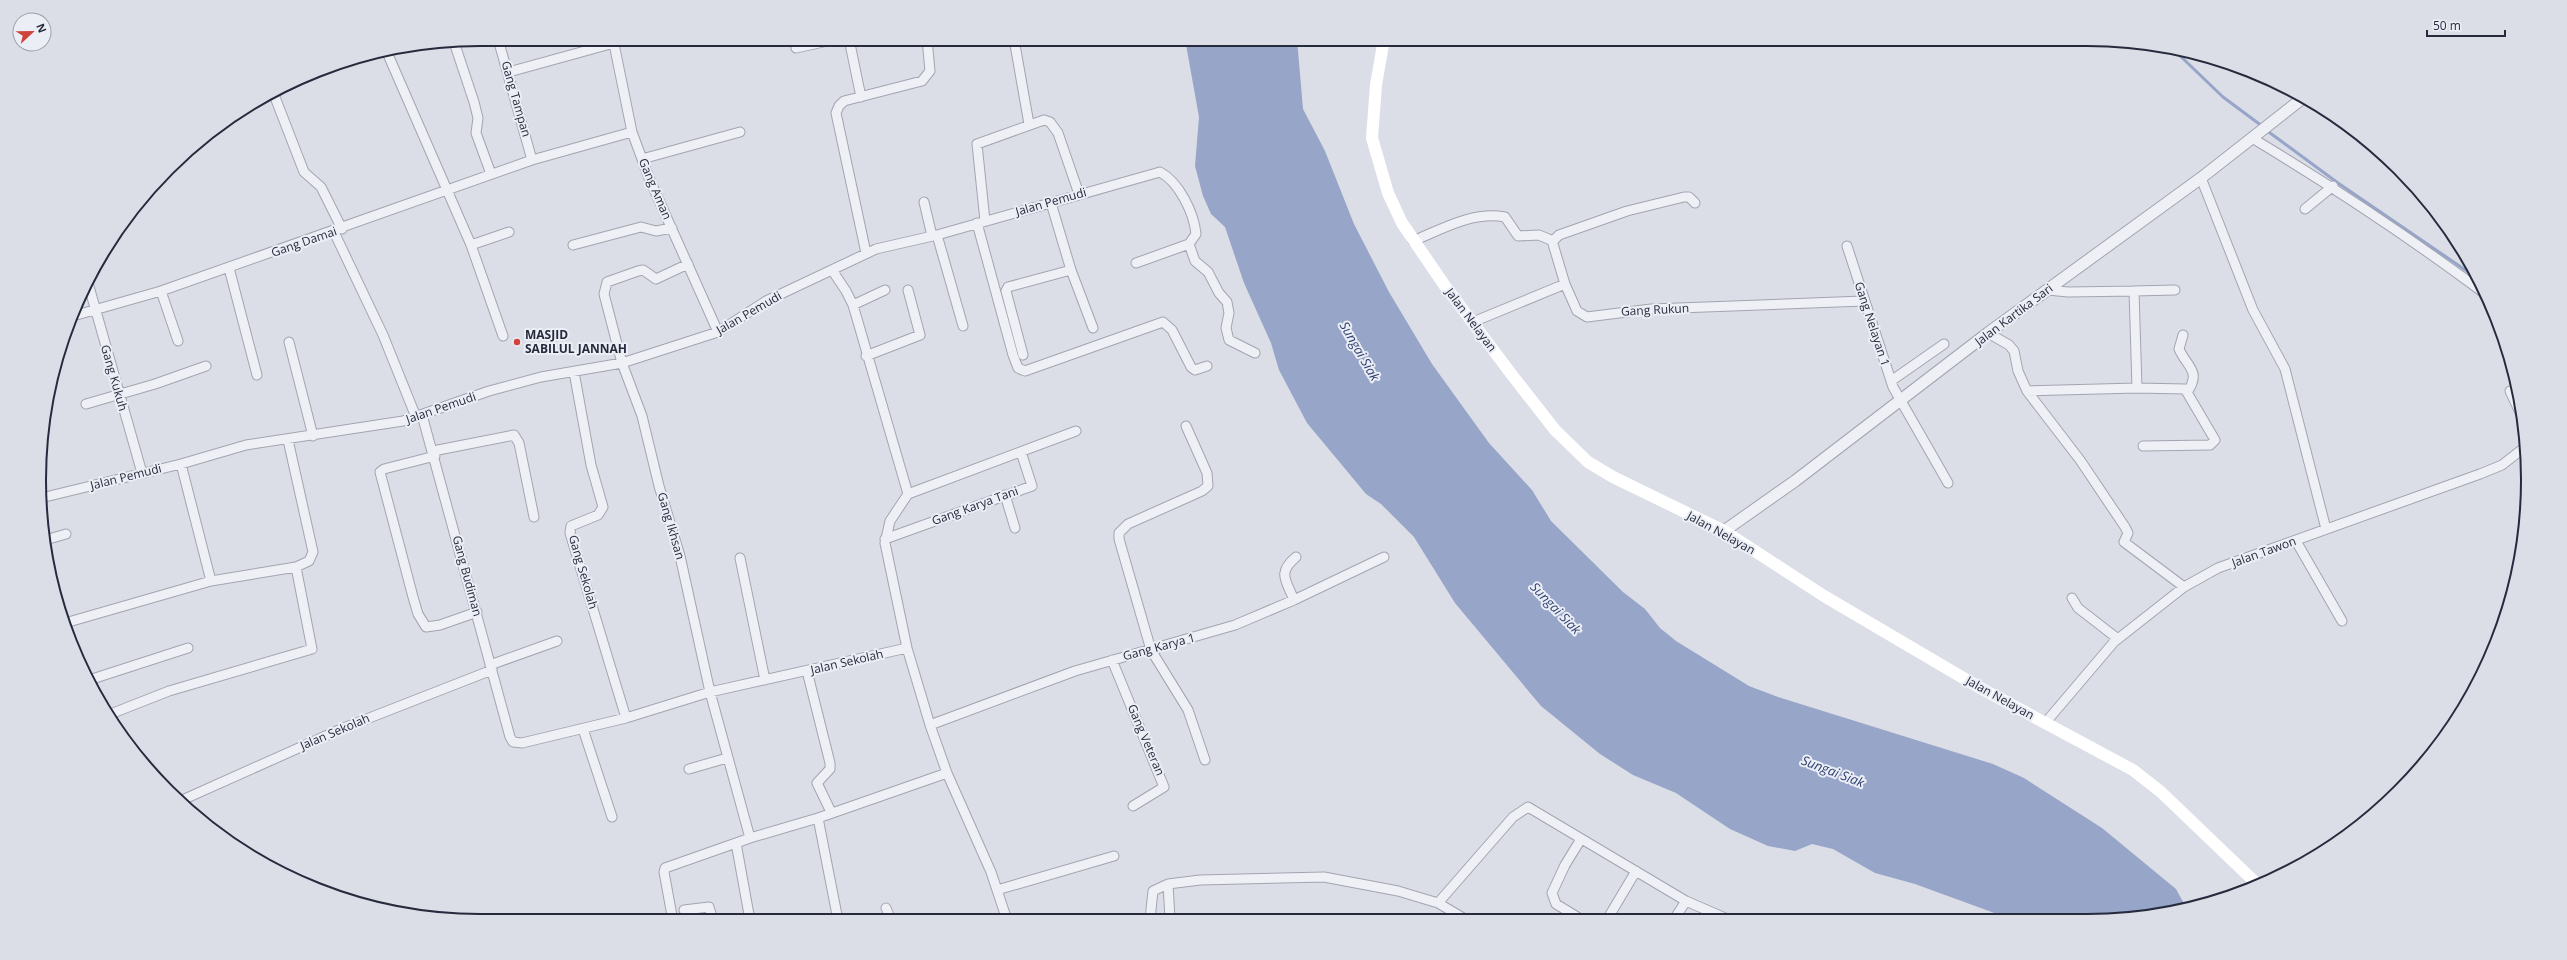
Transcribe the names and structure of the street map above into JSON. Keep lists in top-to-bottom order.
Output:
{
  "streets": {
    "main road": ["Jalan Nelayan"],
    "street": [
      "Gang Tampan",
      "Gang Aman",
      "Jalan Pemudi",
      "Gang Damai",
      "Gang Rukun",
      "Jalan Kartika Sari",
      "Gang Nelayan 1",
      "Gang Kukuh",
      "Gang Karya Tani",
      "Gang Ikhsan",
      "Jalan Tawon",
      "Gang Sekolah",
      "Gang Budiman",
      "Gang Karya 1",
      "Jalan Sekolah",
      "Gang Veteran"
    ]
  },
  "crossings": [
    ["Gang Tampan", "Gang Damai"],
    ["Gang Aman", "Jalan Pemudi"],
    ["Gang Aman", "Gang Damai"],
    ["Gang Aman", "Gang Ikhsan"],
    ["Jalan Pemudi", "Gang Kukuh"],
    ["Jalan Pemudi", "Gang Ikhsan"],
    ["Jalan Pemudi", "Gang Sekolah"],
    ["Jalan Pemudi", "Gang Budiman"],
    ["Gang Damai", "Gang Kukuh"],
    ["Gang Damai", "Gang Budiman"],
    ["Gang Rukun", "Gang Nelayan 1"],
    ["Jalan Kartika Sari", "Jalan Nelayan"],
    ["Jalan Kartika Sari", "Gang Nelayan 1"],
    ["Jalan Nelayan", "Jalan Tawon"],
    ["Gang Ikhsan", "Jalan Sekolah"],
    ["Gang Sekolah", "Jalan Sekolah"],
    ["Gang Budiman", "Jalan Sekolah"],
    ["Gang Karya 1", "Gang Veteran"]
  ],
  "water": ["Sungai Siak"],
  "places": ["MASJID SABILUL JANNAH"],
  "scale_bar": "50 m",
  "north": "right"
}
